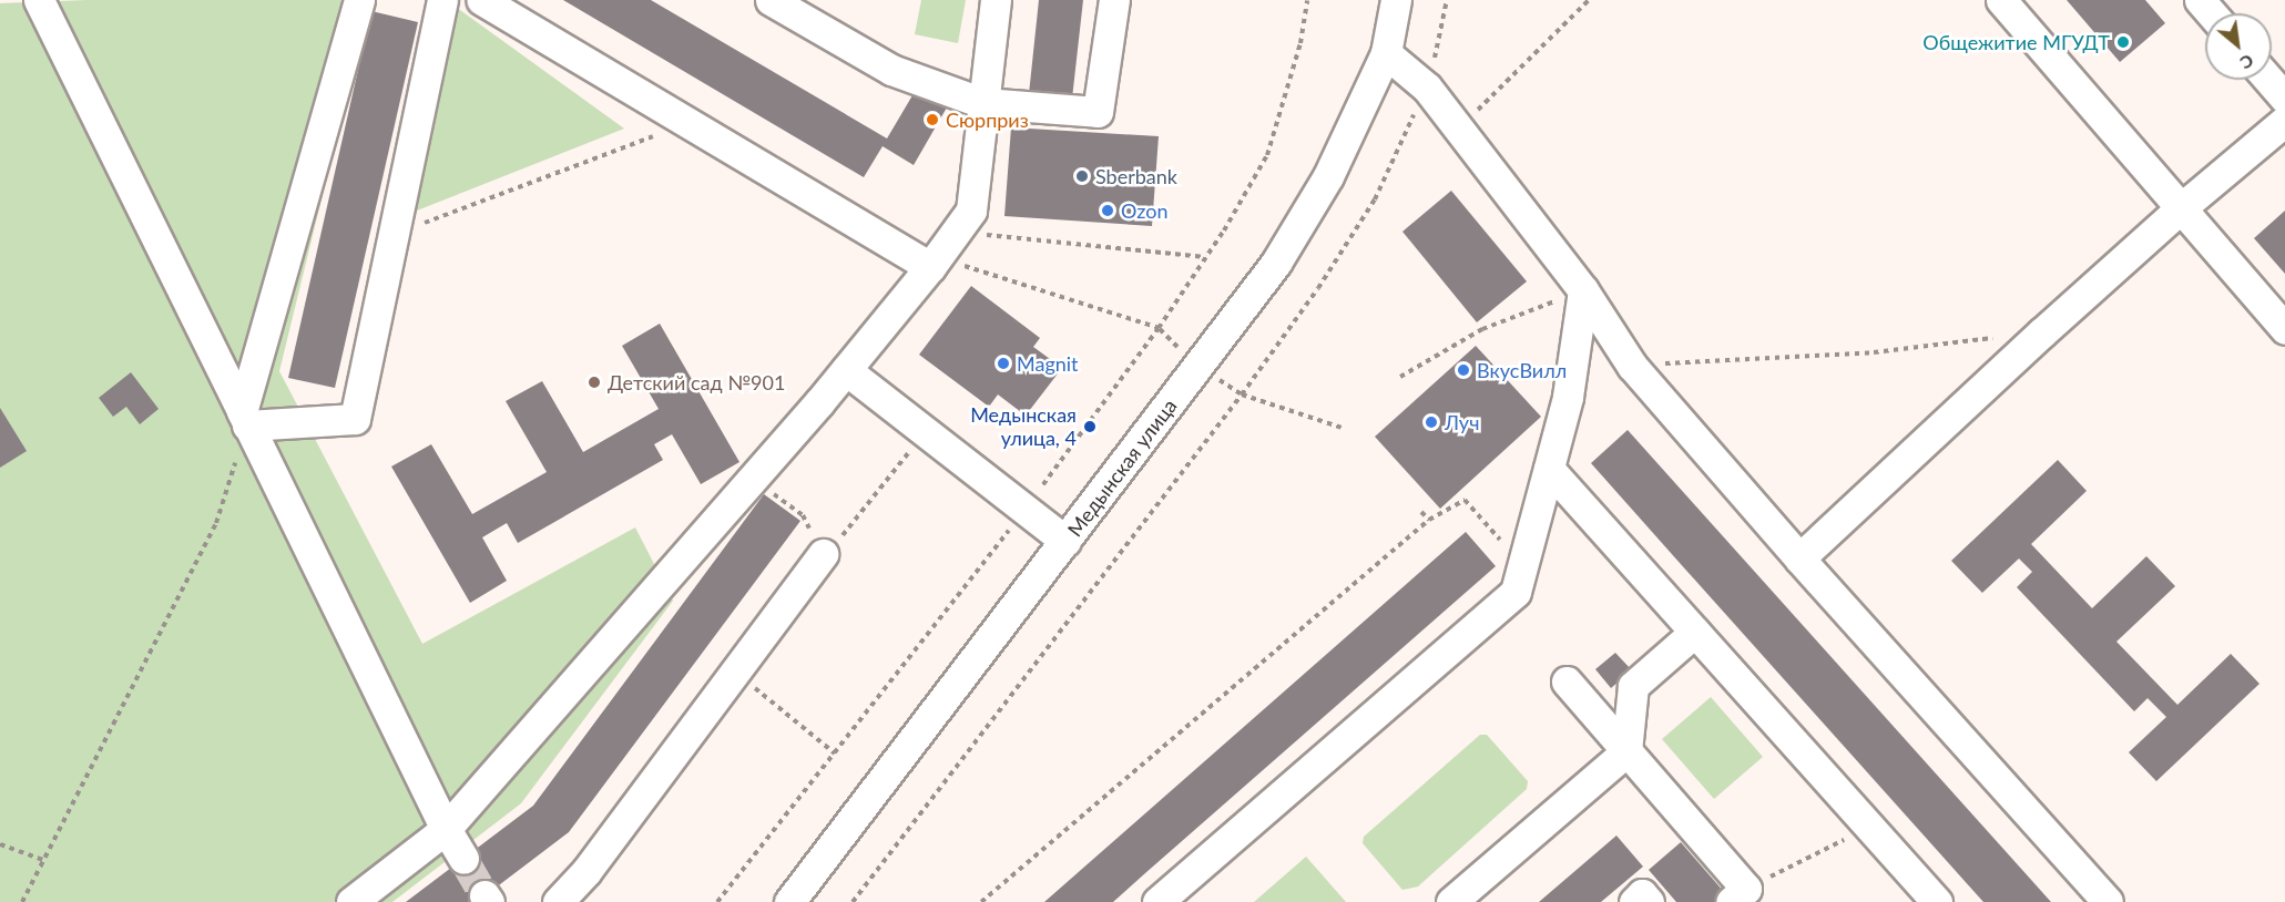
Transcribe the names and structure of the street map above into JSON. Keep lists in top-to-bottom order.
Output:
{
  "streets": {
    "street": ["Медынская улица"]
  },
  "places": [
    "Общежитие МГУДТ",
    "Сюрприз",
    "Sberbank",
    "Ozon",
    "Magnit",
    "ВкусВилл",
    "Детский сад №901",
    "Луч",
    "Медынская улица, 4"
  ],
  "north": "bottom right"
}
